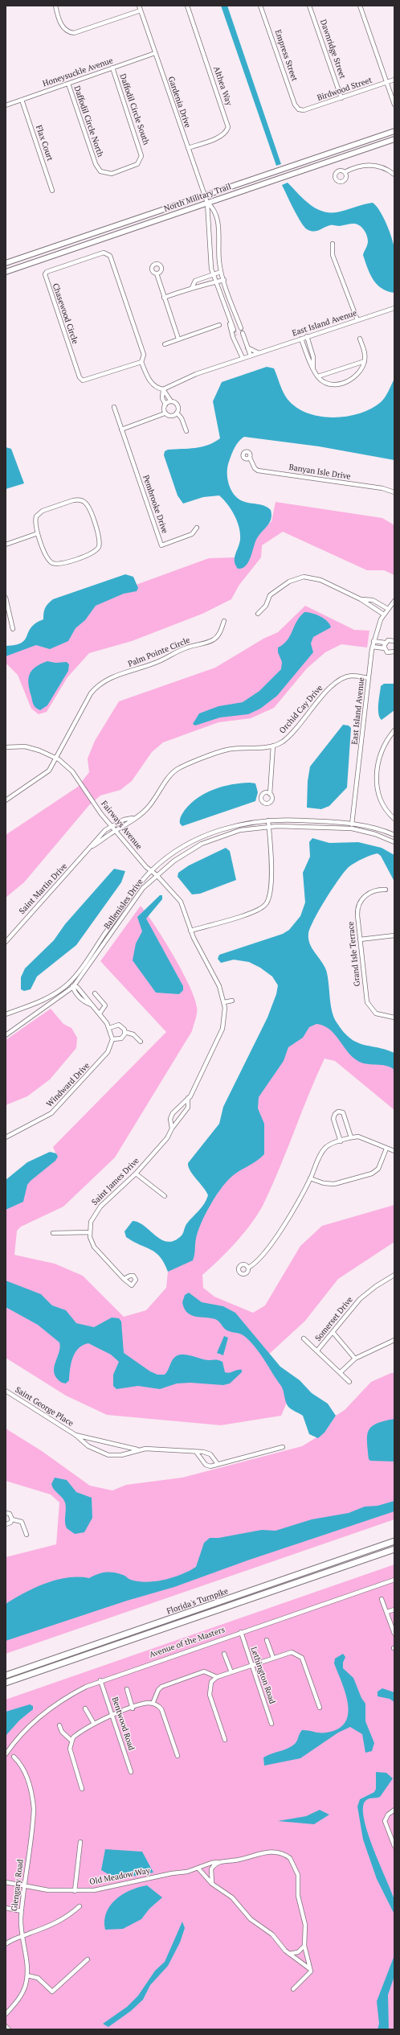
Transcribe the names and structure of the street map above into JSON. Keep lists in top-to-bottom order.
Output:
{
  "streets": {
    "highway": ["Florida's Turnpike"],
    "main road": ["North Military Trail"],
    "street": [
      "Dawnridge Street",
      "Empress Street",
      "Honeysuckle Avenue",
      "Althea Way",
      "Birdwood Street",
      "Gardenia Drive",
      "Daffodil Circle South",
      "Daffodil Circle North",
      "Flax Court",
      "Chasewood Circle",
      "East Island Avenue",
      "Banyan Isle Drive",
      "Pembrooke Drive",
      "Palm Pointe Circle",
      "Orchid Cay Drive",
      "Fairways Avenue",
      "Saint Martin Drive",
      "Ballenisles Drive",
      "Grand Isle Terrace",
      "Windward Drive",
      "Saint James Drive",
      "Somerset Drive",
      "Saint George Place",
      "Avenue of the Masters",
      "Lethington Road",
      "Bentwood Road",
      "Old Meadow Way",
      "Glengary Road"
    ]
  },
  "crossings": [
    ["Dawnridge Street", "Birdwood Street"],
    ["Empress Street", "Birdwood Street"],
    ["Honeysuckle Avenue", "Gardenia Drive"],
    ["Honeysuckle Avenue", "Daffodil Circle South"],
    ["Honeysuckle Avenue", "Daffodil Circle North"],
    ["Honeysuckle Avenue", "Flax Court"],
    ["Althea Way", "Gardenia Drive"],
    ["Gardenia Drive", "North Military Trail"],
    ["Gardenia Drive", "East Island Avenue"],
    ["Daffodil Circle South", "Daffodil Circle North"],
    ["Chasewood Circle", "East Island Avenue"],
    ["East Island Avenue", "Orchid Cay Drive"],
    ["East Island Avenue", "Ballenisles Drive"],
    ["Palm Pointe Circle", "Fairways Avenue"],
    ["Orchid Cay Drive", "Fairways Avenue"],
    ["Orchid Cay Drive", "Saint Martin Drive"],
    ["Fairways Avenue", "Saint Martin Drive"],
    ["Fairways Avenue", "Ballenisles Drive"],
    ["Fairways Avenue", "Saint James Drive"],
    ["Avenue of the Masters", "Lethington Road"],
    ["Avenue of the Masters", "Bentwood Road"],
    ["Old Meadow Way", "Glengary Road"]
  ]
}
